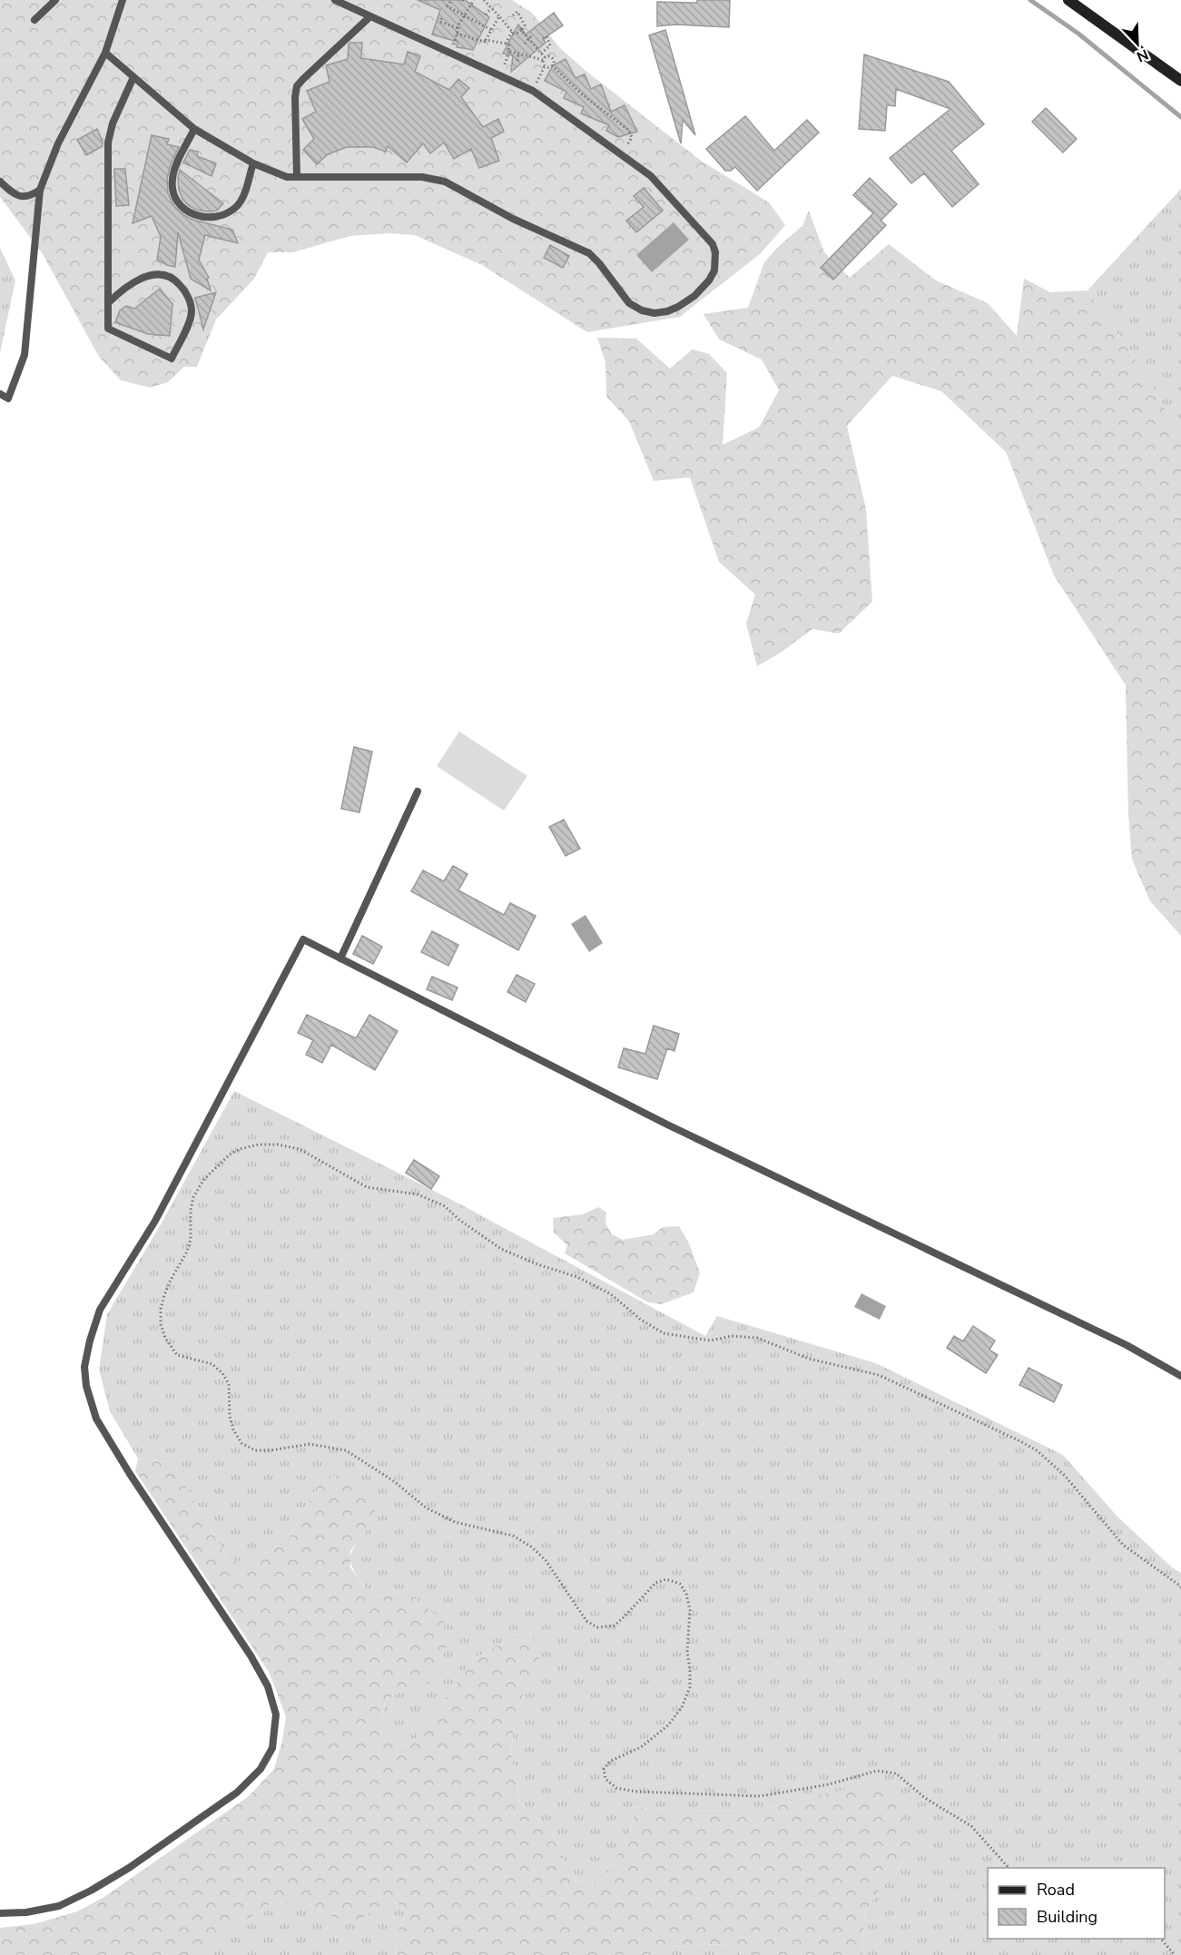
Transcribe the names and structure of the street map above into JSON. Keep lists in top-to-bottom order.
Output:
{
  "legend": ["Road", "Building"],
  "north": "bottom right"
}
